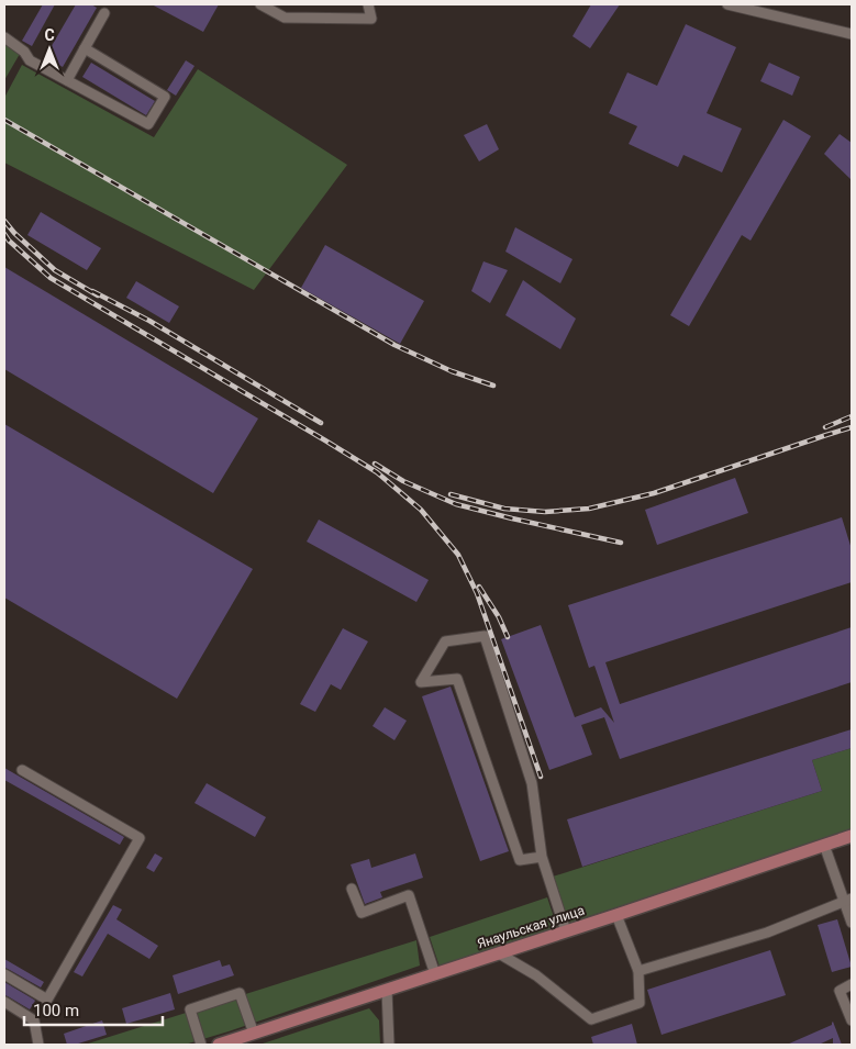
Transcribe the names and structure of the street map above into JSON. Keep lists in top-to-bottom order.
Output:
{
  "streets": {
    "main road": ["Янаульская улица"]
  },
  "scale_bar": "100 m",
  "north": "top"
}
